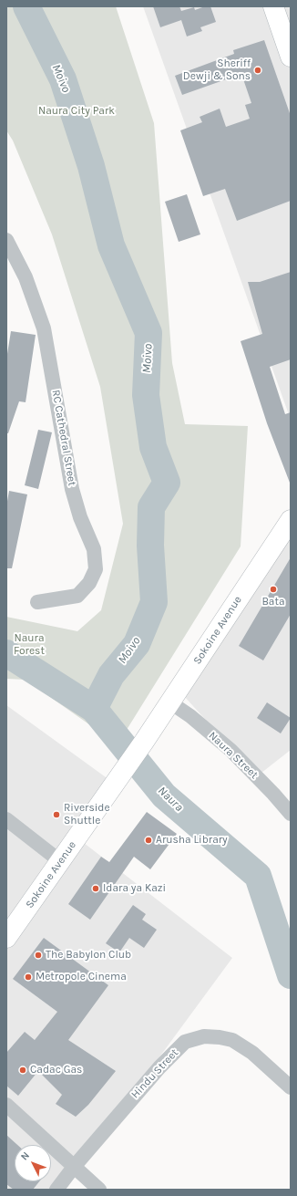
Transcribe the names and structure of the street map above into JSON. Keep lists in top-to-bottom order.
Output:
{
  "streets": {
    "main road": ["Sokoine Avenue"],
    "street": ["RC Cathedral Street", "Naura Street", "Hindu Street"]
  },
  "crossings": [
    ["Sokoine Avenue", "Naura Street"]
  ],
  "water": ["Moivo", "Naura"],
  "parks": ["Naura City Park", "Naura Forest"],
  "places": [
    "Sheriff Dewji & Sons",
    "Bata",
    "Riverside Shuttle",
    "Arusha Library",
    "Idara ya Kazi",
    "The Babylon Club",
    "Metropole Cinema",
    "Cadac Gas"
  ],
  "north": "top left"
}
